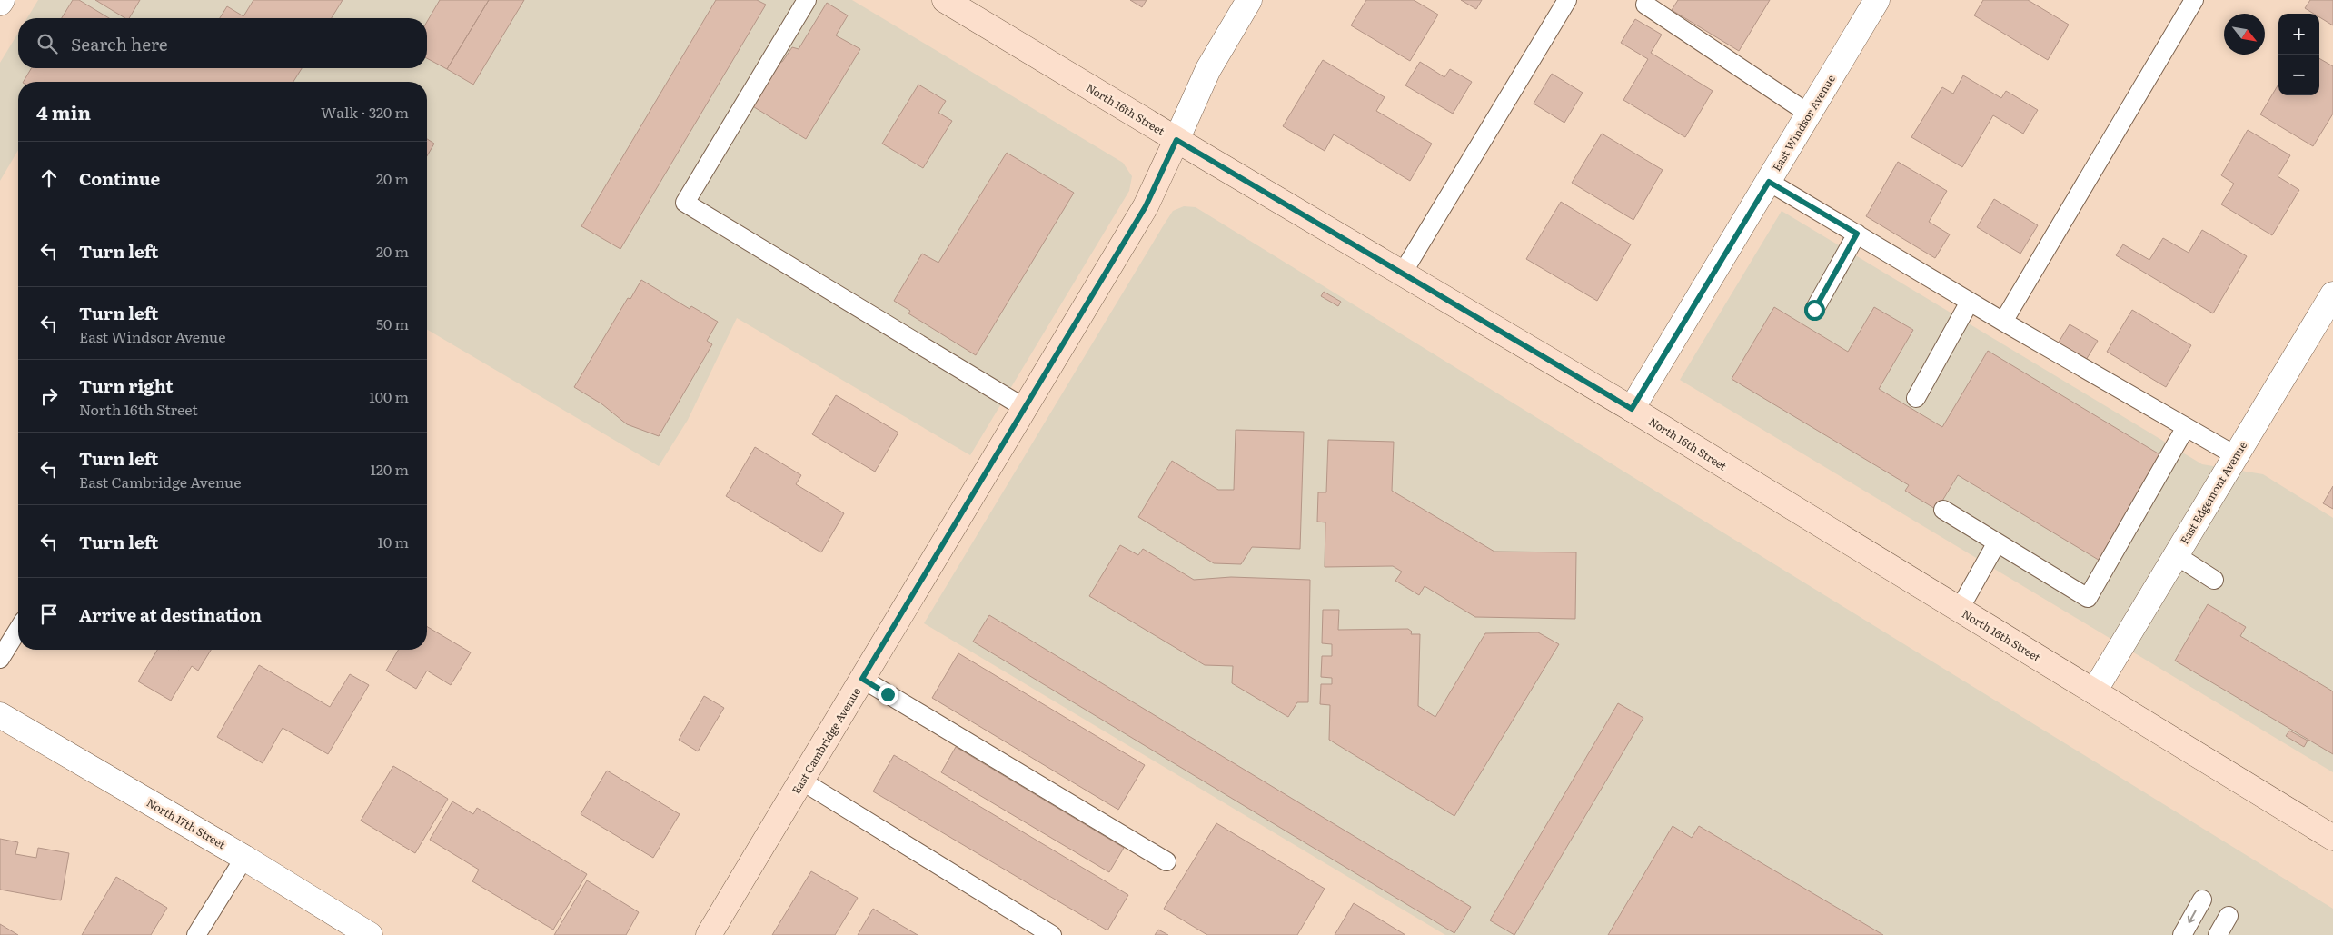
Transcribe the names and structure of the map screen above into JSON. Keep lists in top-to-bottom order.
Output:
{
  "streets": {
    "main road": ["North 16th Street", "East Cambridge Avenue"],
    "street": ["East Windsor Avenue", "East Edgemont Avenue", "North 17th Street"]
  },
  "crossings": [
    ["North 16th Street", "East Windsor Avenue"],
    ["North 16th Street", "East Edgemont Avenue"],
    ["North 16th Street", "East Cambridge Avenue"]
  ],
  "north": "bottom right",
  "page": {
    "map_buttons": ["+", "−"],
    "search": "Search here",
    "heading": ["4 min", "Walk · 320 m"],
    "list": [
      ["Continue", "20 m"],
      ["Turn left", "20 m"],
      ["Turn left", "East Windsor Avenue", "50 m"],
      ["Turn right", "North 16th Street", "100 m"],
      ["Turn left", "East Cambridge Avenue", "120 m"],
      ["Turn left", "10 m"],
      "Arrive at destination"
    ]
  }
}
